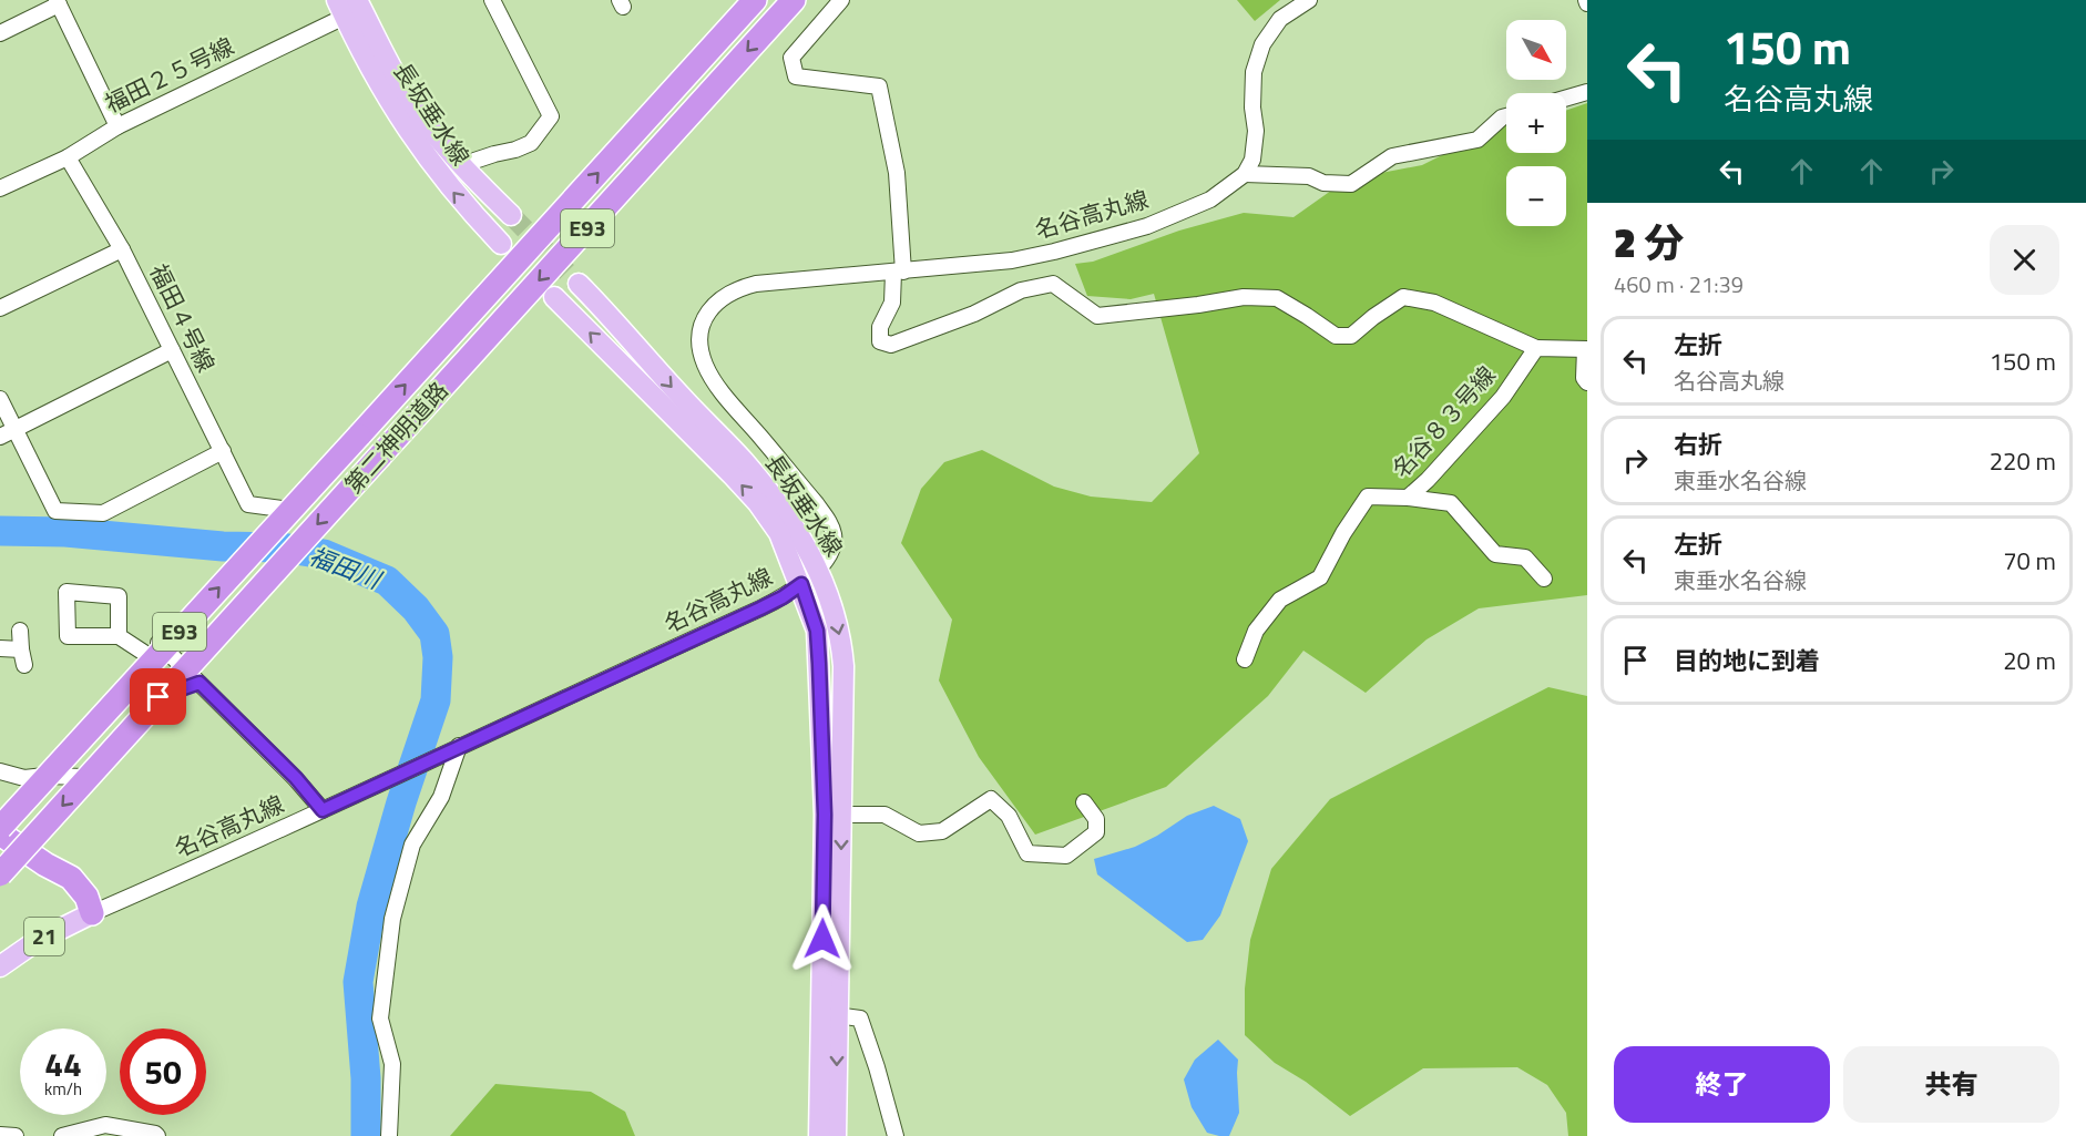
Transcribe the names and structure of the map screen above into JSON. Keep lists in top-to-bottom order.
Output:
{
  "streets": {
    "highway": ["E93", "第二神明道路"],
    "main road": ["長坂垂水線", "21"],
    "street": [
      "福田２５号線",
      "名谷高丸線",
      "福田４号線",
      "名谷８３号線"
    ]
  },
  "crossings": [
    ["福田２５号線", "長坂垂水線"],
    ["福田２５号線", "福田４号線"],
    ["長坂垂水線", "名谷高丸線"],
    ["名谷高丸線", "21"]
  ],
  "water": ["福田川"],
  "north": "bottom right",
  "page": {
    "turn": ["150 m", "名谷高丸線"],
    "map_buttons": ["+", "−"],
    "heading": ["2 分", "460 m · 21:39"],
    "list": [
      {
        "name": "左折",
        "note": "名谷高丸線",
        "value": "150 m"
      },
      {
        "name": "右折",
        "note": "東垂水名谷線",
        "value": "220 m"
      },
      {
        "name": "左折",
        "note": "東垂水名谷線",
        "value": "70 m"
      },
      {
        "name": "目的地に到着",
        "value": "20 m"
      }
    ],
    "speed": "44 km/h",
    "limit": "50",
    "buttons": ["終了", "共有"]
  }
}
